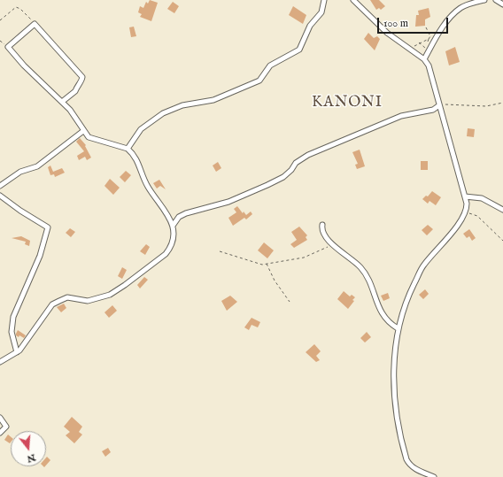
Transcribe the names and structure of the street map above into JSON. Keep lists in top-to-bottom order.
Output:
{
  "districts": ["KANONI"],
  "scale_bar": "100 m",
  "north": "bottom"
}
